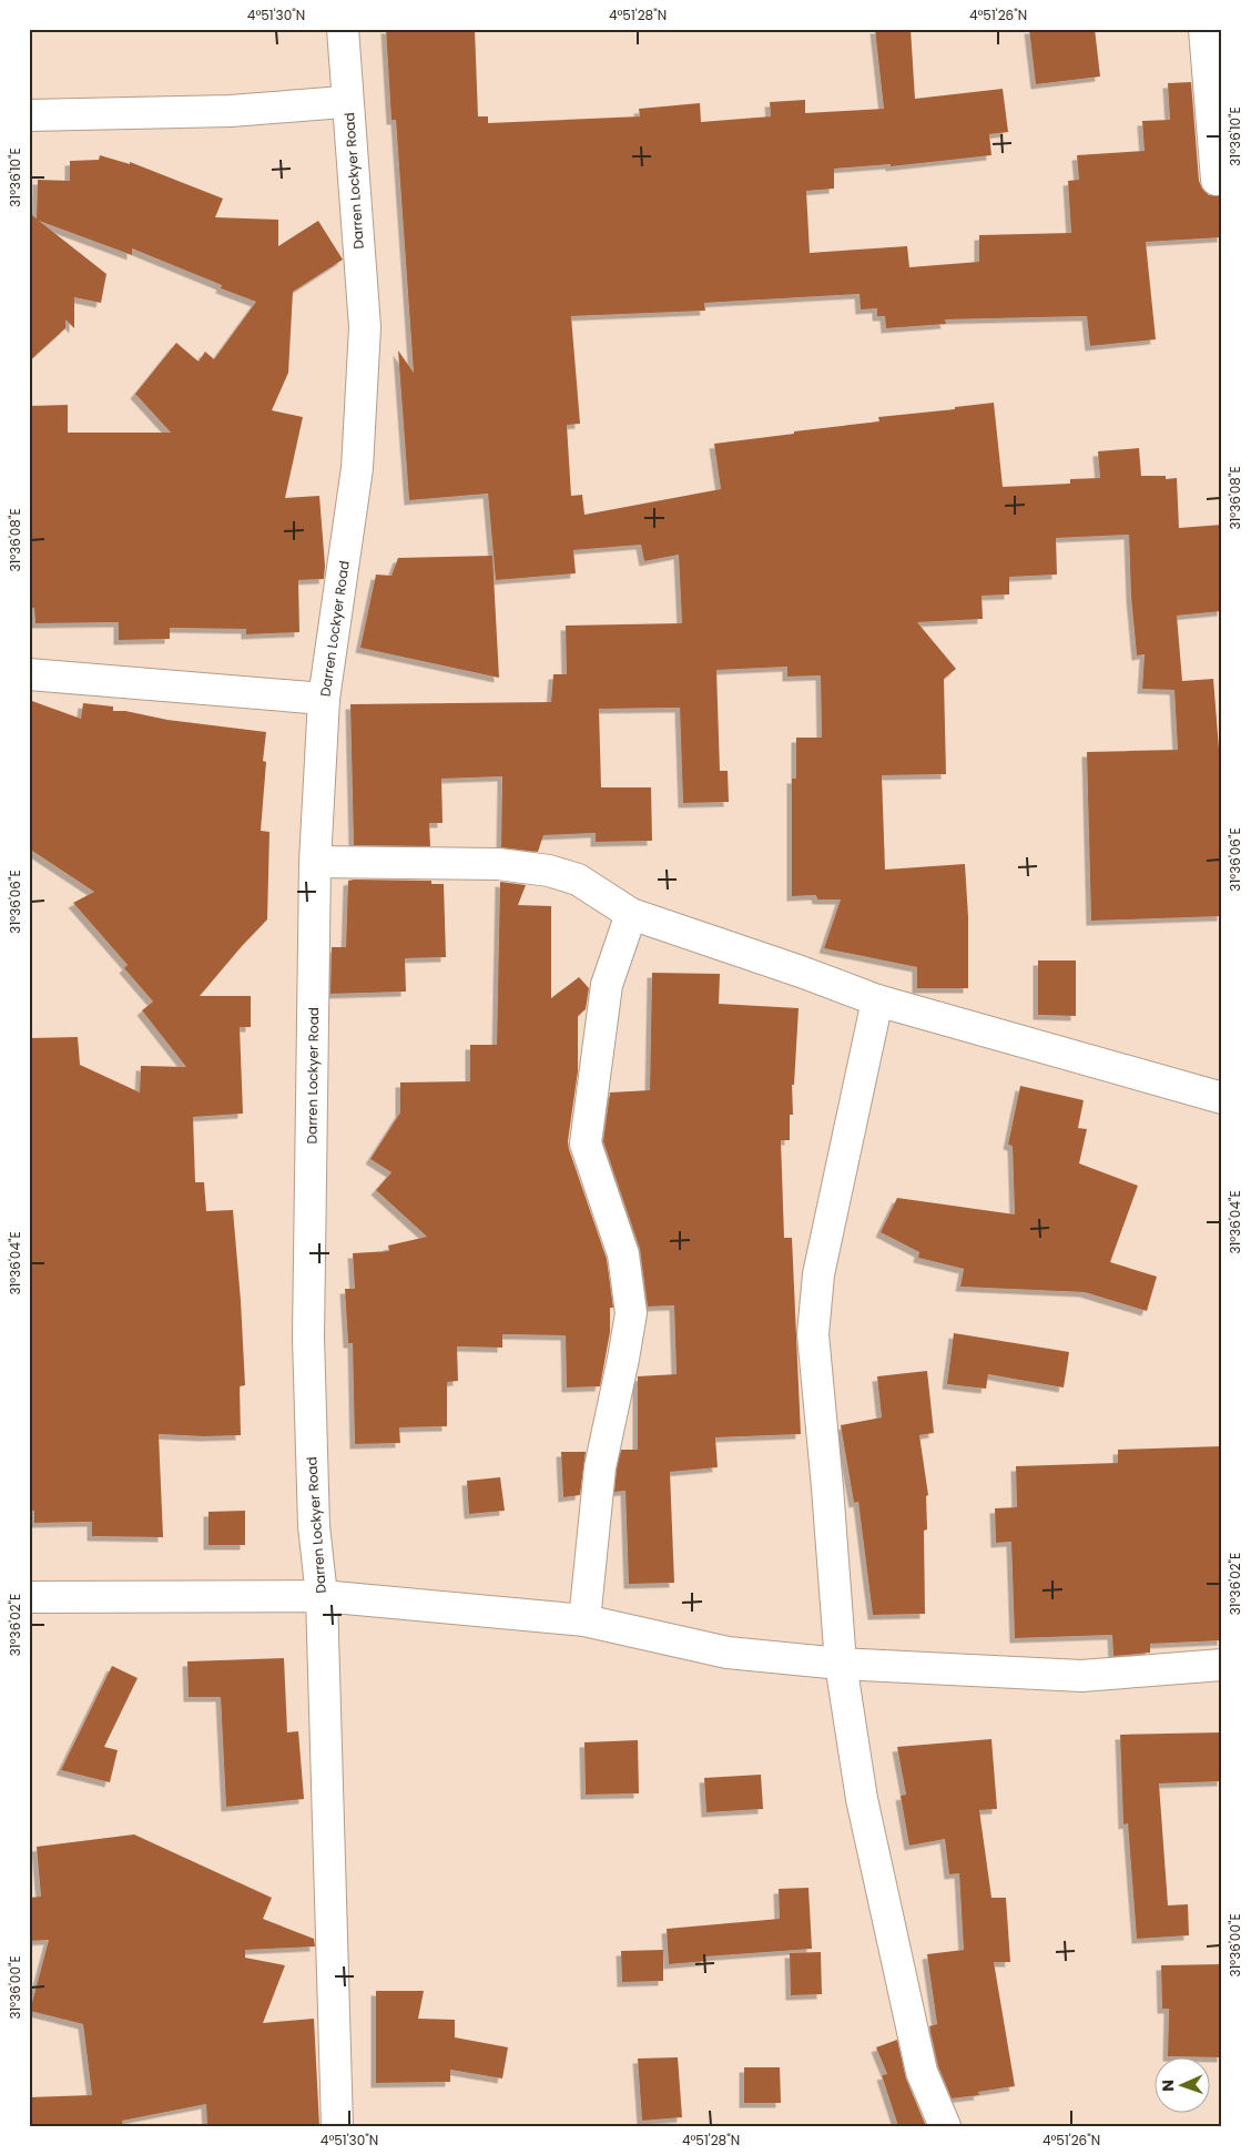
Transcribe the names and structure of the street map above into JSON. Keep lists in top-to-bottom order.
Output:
{
  "streets": {
    "street": ["Darren Lockyer Road"]
  },
  "north": "left",
  "coordinates": [
    "4°51'30\"N",
    "4°51'28\"N",
    "4°51'26\"N",
    "31°36'10\"E",
    "31°36'08\"E",
    "31°36'06\"E",
    "31°36'04\"E",
    "31°36'02\"E",
    "31°36'00\"E"
  ]
}
